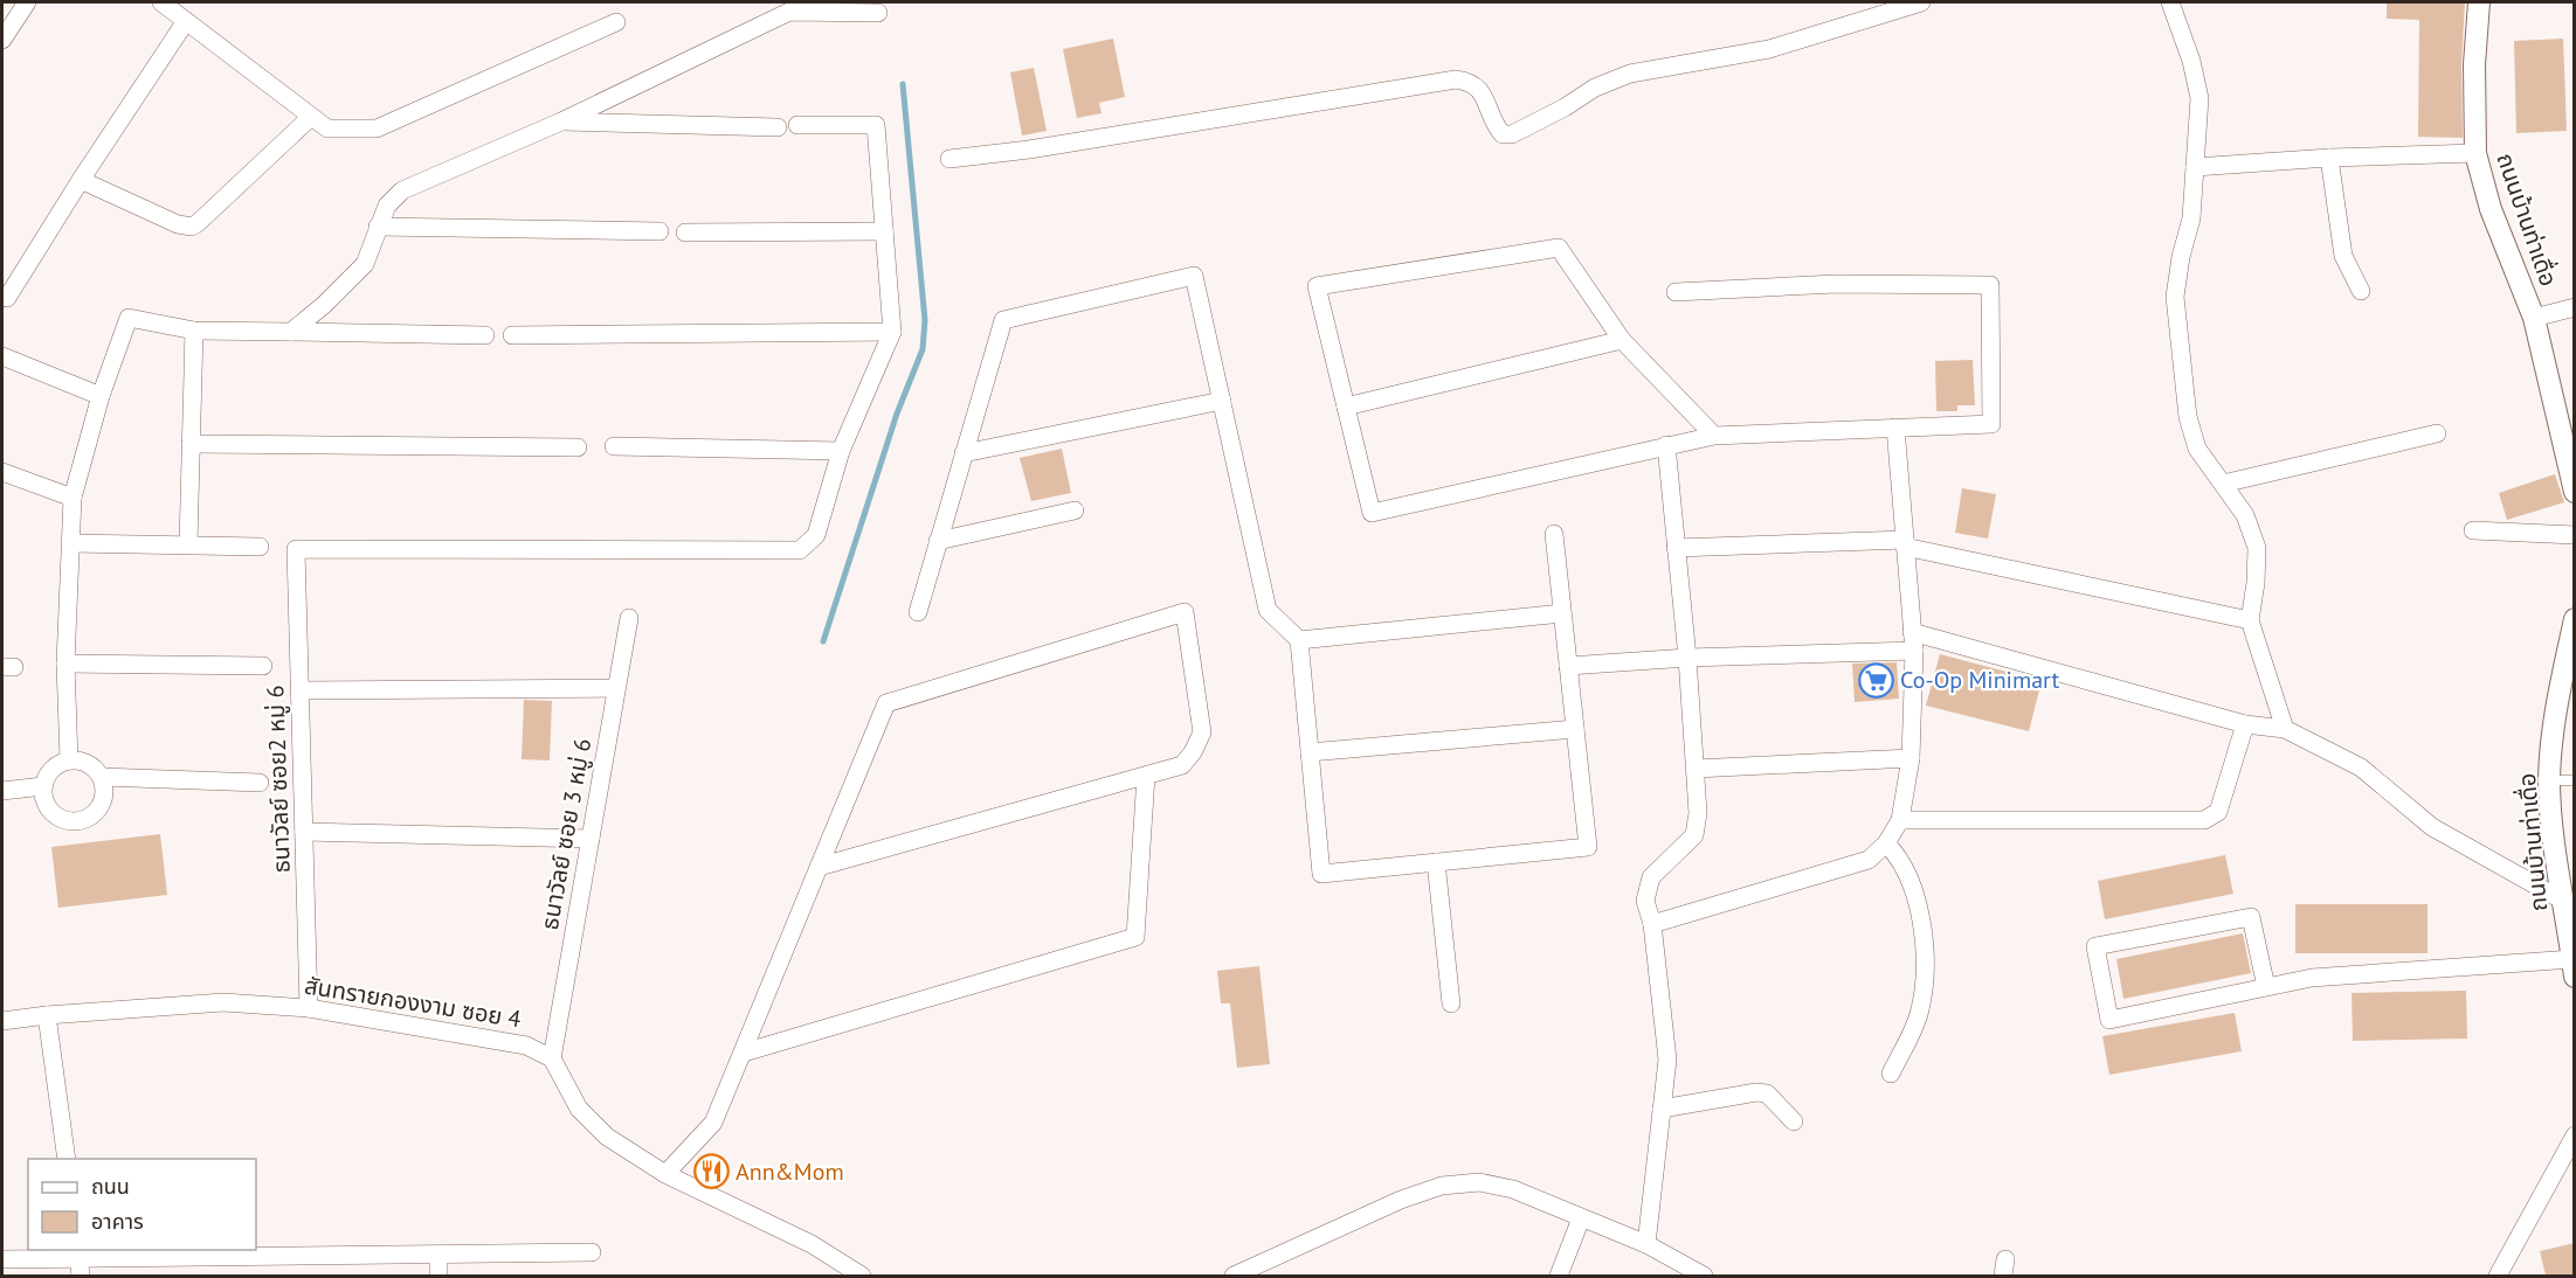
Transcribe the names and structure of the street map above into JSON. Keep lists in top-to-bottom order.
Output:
{
  "streets": {
    "street": [
      "ถนนบ้านท่าเดื่อ",
      "ธนาวัลย์ ซอย2 หมู่ 6",
      "ธนาวัลย์ ซอย 3 หมู่ 6",
      "สันทรายกองงาม ซอย 4"
    ]
  },
  "crossings": [
    ["ธนาวัลย์ ซอย2 หมู่ 6", "สันทรายกองงาม ซอย 4"],
    ["ธนาวัลย์ ซอย 3 หมู่ 6", "สันทรายกองงาม ซอย 4"]
  ],
  "places": {
    "supermarket": ["Co-Op Minimart"],
    "restaurant": ["Ann&Mom"]
  },
  "legend": ["ถนน", "อาคาร"]
}
